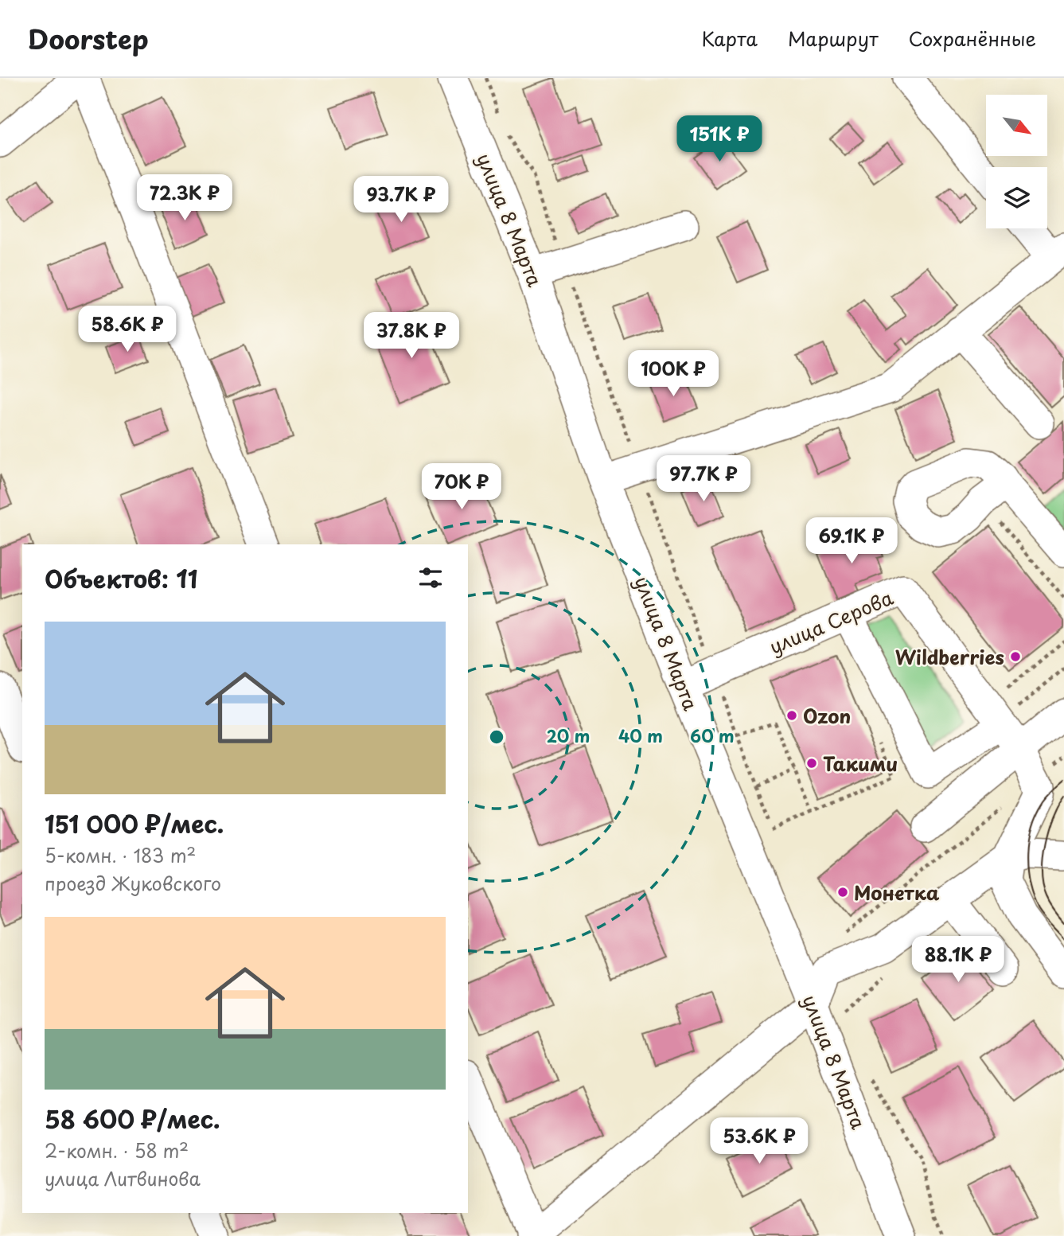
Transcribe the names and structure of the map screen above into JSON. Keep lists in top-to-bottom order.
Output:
{
  "streets": {
    "street": ["улица 8 Марта", "улица Серова"]
  },
  "crossings": [
    ["улица 8 Марта", "улица Серова"]
  ],
  "places": [
    "Wildberries",
    "Ozon",
    "Такими",
    "Монетка"
  ],
  "north": "bottom right",
  "page": {
    "header": "Doorstep",
    "nav": ["Карта", "Маршрут", "Сохранённые"],
    "price": [
      "151K ₽",
      "72.3K ₽",
      "93.7K ₽",
      "58.6K ₽",
      "37.8K ₽",
      "100K ₽",
      "97.7K ₽",
      "70K ₽",
      "69.1K ₽",
      "88.1K ₽",
      "53.6K ₽"
    ],
    "heading": "Объектов: 11",
    "list": [
      {
        "name": "151 000 ₽/мес.",
        "note": "5-комн. · 183 m² · проезд Жуковского"
      },
      {
        "name": "58 600 ₽/мес.",
        "note": "2-комн. · 58 m² · улица Литвинова"
      }
    ]
  },
  "rings": ["20 m", "40 m", "60 m"]
}
